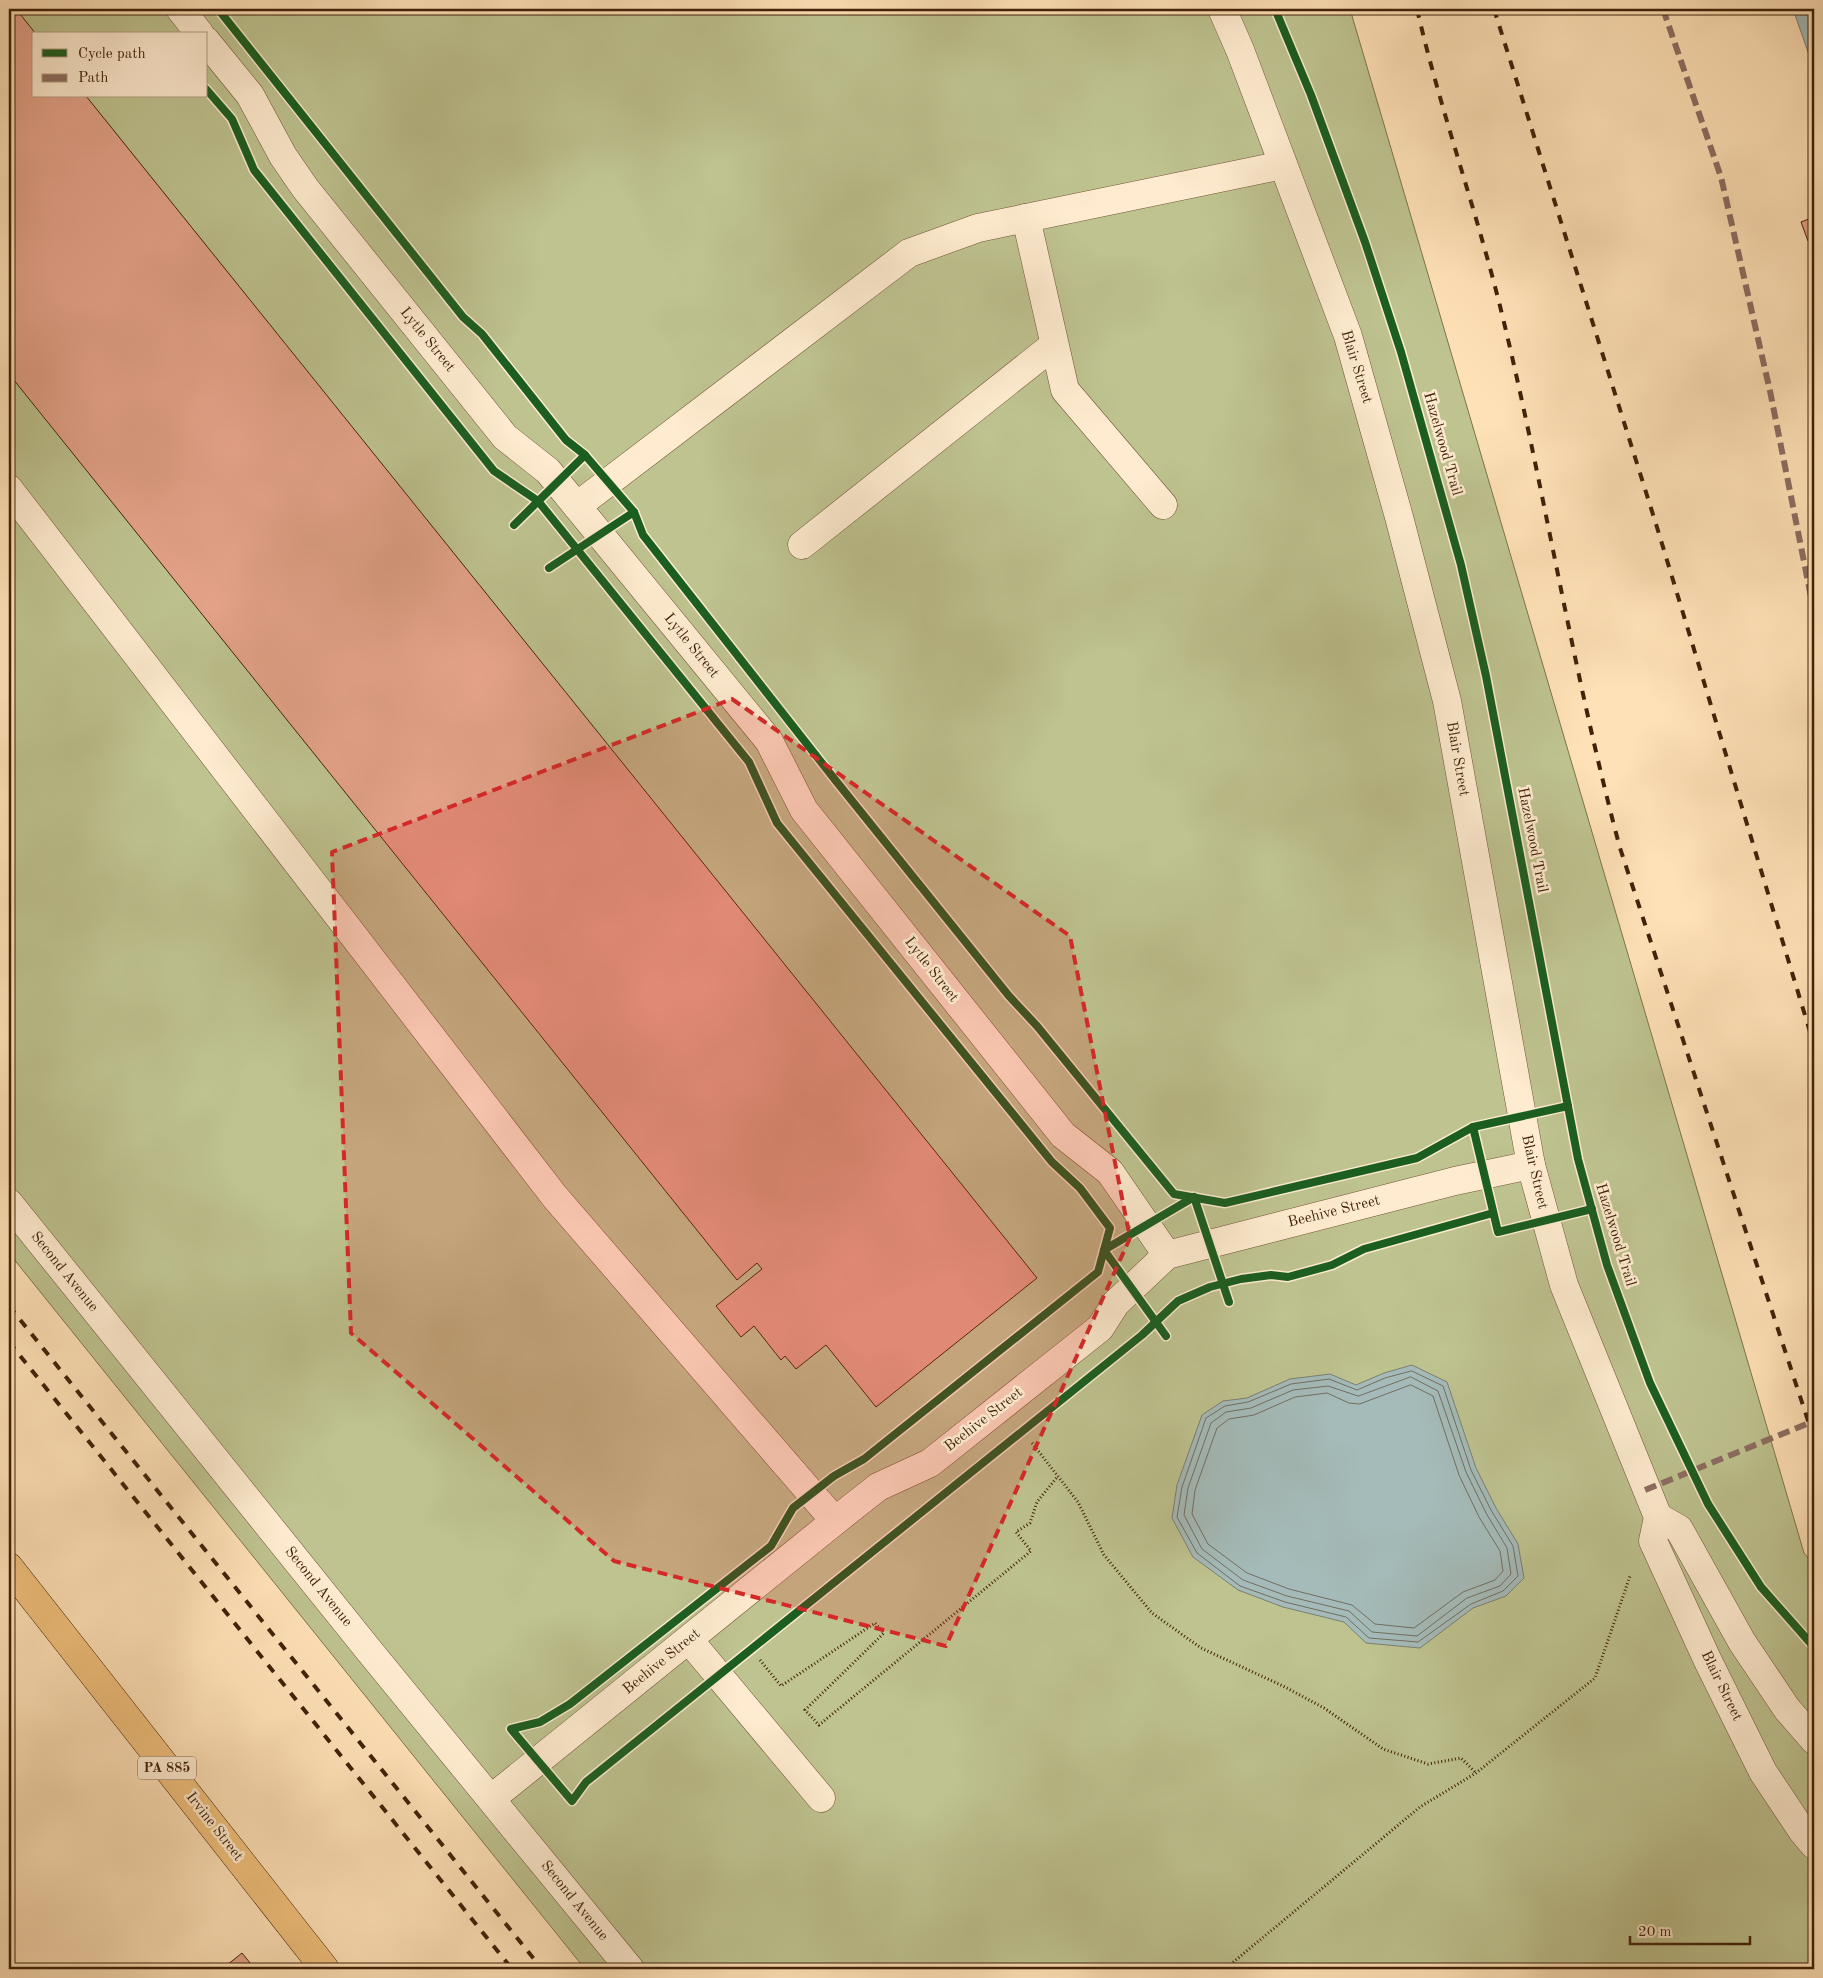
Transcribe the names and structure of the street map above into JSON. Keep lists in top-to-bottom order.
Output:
{
  "streets": {
    "main road": ["PA 885", "Irvine Street"],
    "street": [
      "Lytle Street",
      "Blair Street",
      "Beehive Street",
      "Second Avenue"
    ],
    "cycle path": ["Hazelwood Trail"]
  },
  "crossings": [
    ["Lytle Street", "Beehive Street"],
    ["Blair Street", "Beehive Street"],
    ["Beehive Street", "Second Avenue"]
  ],
  "legend": ["Cycle path", "Path"],
  "scale_bar": "20 m"
}
